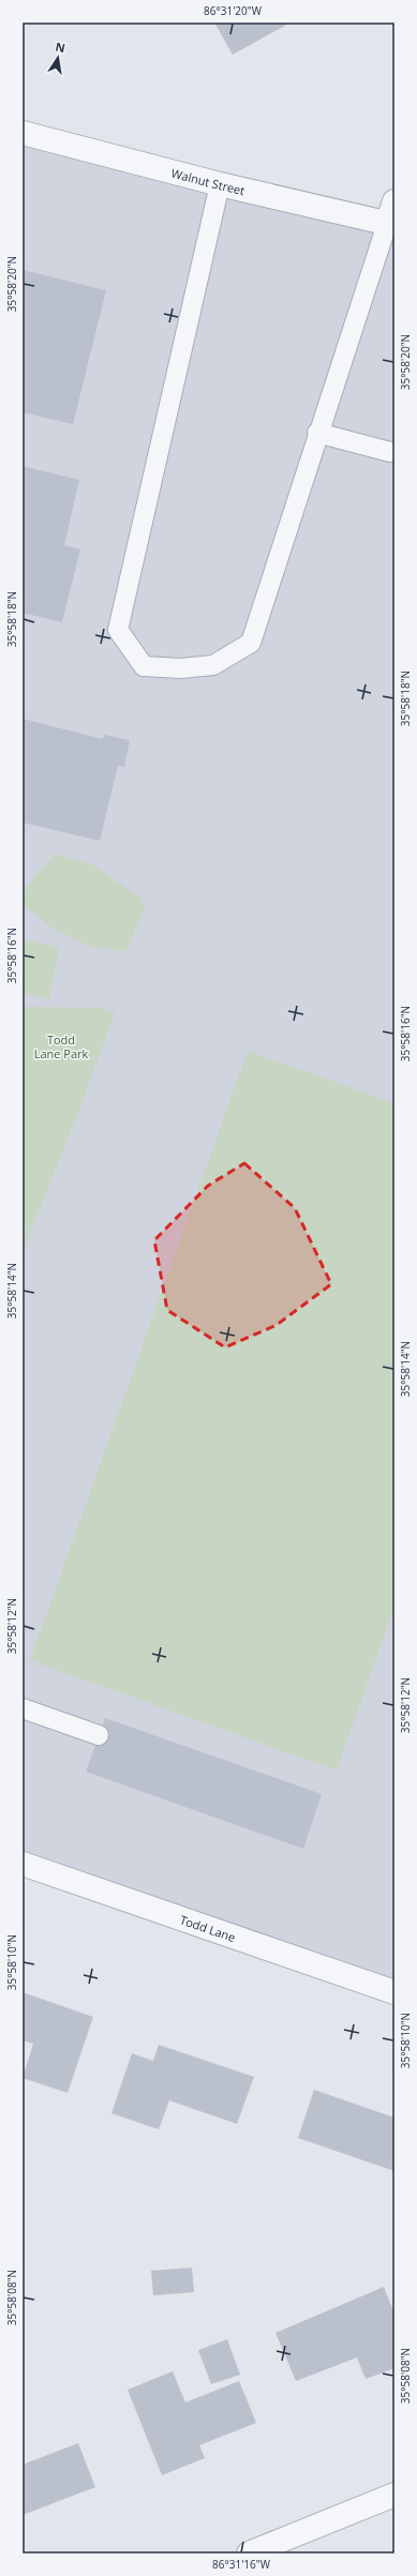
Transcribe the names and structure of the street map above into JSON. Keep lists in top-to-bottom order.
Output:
{
  "streets": {
    "street": ["Walnut Street", "Todd Lane"]
  },
  "parks": ["Todd Lane Park"],
  "north": "top",
  "coordinates": [
    "86°31'20\"W",
    "35°58'20\"N",
    "35°58'18\"N",
    "35°58'16\"N",
    "35°58'14\"N",
    "35°58'12\"N",
    "35°58'10\"N",
    "35°58'08\"N",
    "86°31'16\"W"
  ]
}
